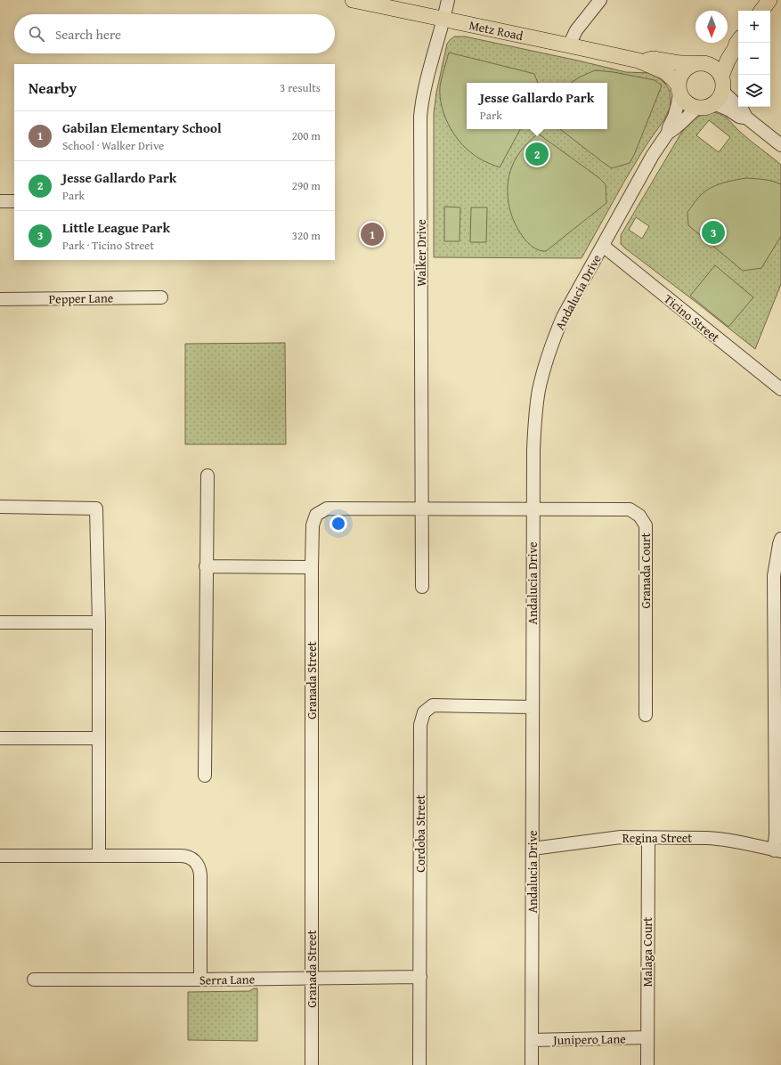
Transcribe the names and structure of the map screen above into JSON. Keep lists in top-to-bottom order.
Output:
{
  "streets": {
    "main road": ["Metz Road"],
    "street": [
      "Walker Drive",
      "Andalucia Drive",
      "Pepper Lane",
      "Ticino Street",
      "Granada Court",
      "Granada Street",
      "Cordoba Street",
      "Regina Street",
      "Malaga Court",
      "Serra Lane",
      "Junipero Lane"
    ]
  },
  "crossings": [
    ["Metz Road", "Walker Drive"],
    ["Metz Road", "Andalucia Drive"],
    ["Walker Drive", "Granada Street"],
    ["Andalucia Drive", "Ticino Street"],
    ["Andalucia Drive", "Granada Court"],
    ["Andalucia Drive", "Granada Street"],
    ["Andalucia Drive", "Cordoba Street"],
    ["Andalucia Drive", "Regina Street"],
    ["Andalucia Drive", "Junipero Lane"],
    ["Granada Court", "Granada Street"],
    ["Granada Street", "Serra Lane"],
    ["Cordoba Street", "Serra Lane"],
    ["Regina Street", "Malaga Court"],
    ["Malaga Court", "Junipero Lane"]
  ],
  "north": "bottom",
  "page": {
    "map_buttons": ["+", "−"],
    "search": "Search here",
    "heading": ["Nearby", "3 results"],
    "popup": ["Jesse Gallardo Park", "Park"],
    "list": [
      {
        "mark": "1",
        "name": "Gabilan Elementary School",
        "note": "School · Walker Drive",
        "value": "200 m"
      },
      {
        "mark": "2",
        "name": "Jesse Gallardo Park",
        "note": "Park",
        "value": "290 m"
      },
      {
        "mark": "3",
        "name": "Little League Park",
        "note": "Park · Ticino Street",
        "value": "320 m"
      }
    ],
    "pins": ["2", "3", "1"]
  }
}
